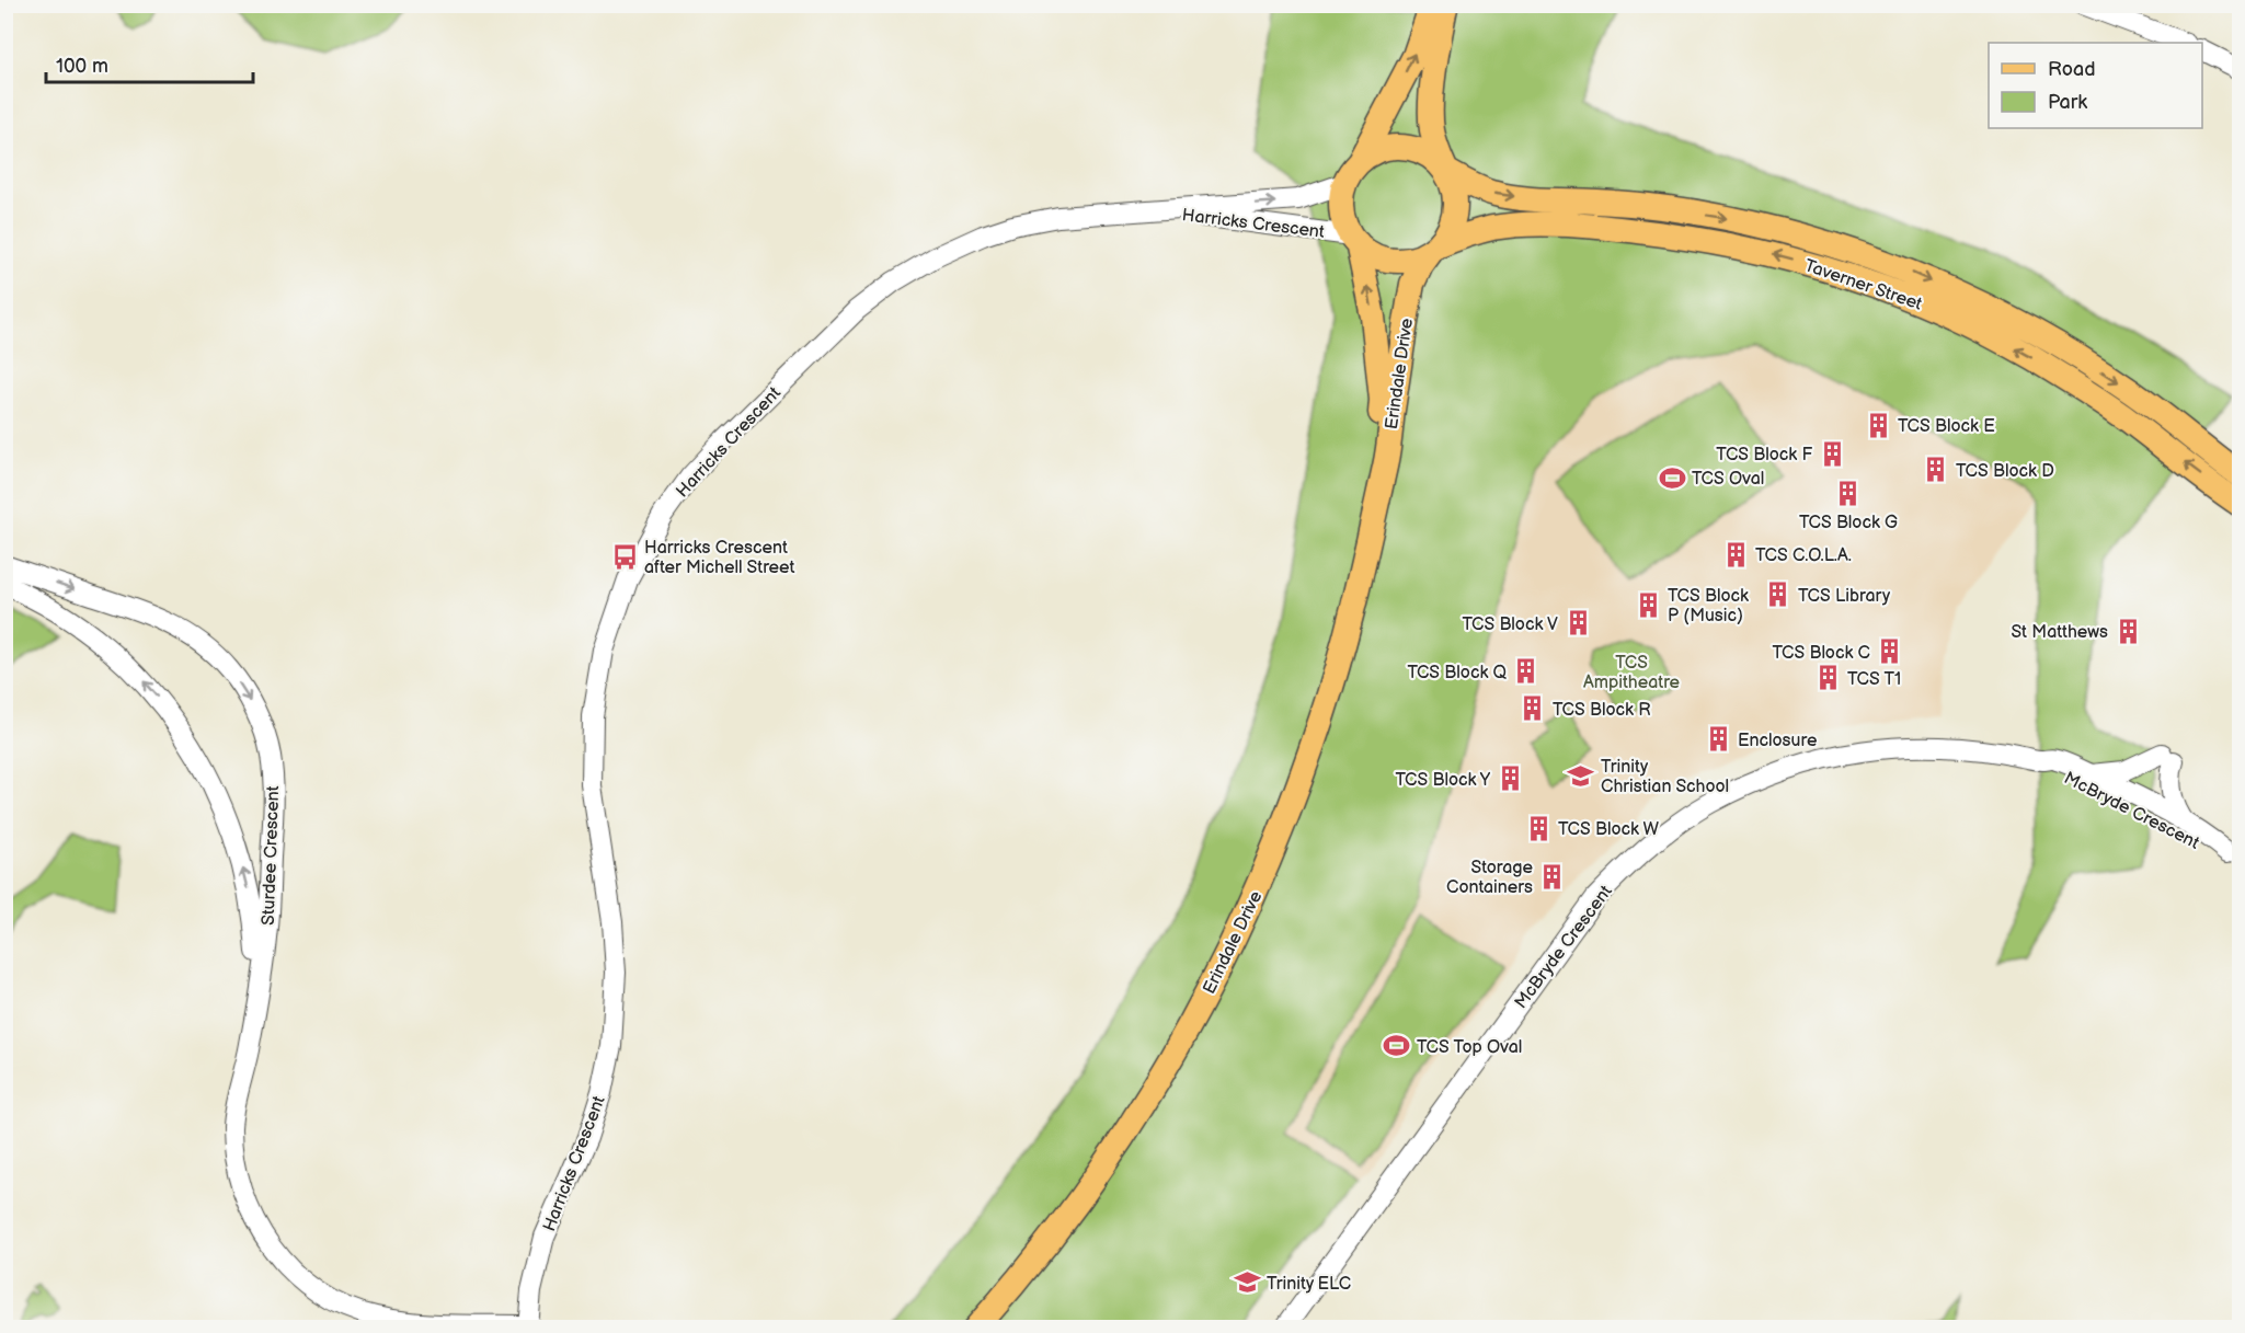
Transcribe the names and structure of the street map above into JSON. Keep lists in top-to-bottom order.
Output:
{
  "streets": {
    "main road": ["Taverner Street", "Erindale Drive"],
    "street": ["Harricks Crescent", "McBryde Crescent", "Sturdee Crescent"]
  },
  "crossings": [
    ["Harricks Crescent", "Taverner Street"],
    ["Harricks Crescent", "Erindale Drive"],
    ["Harricks Crescent", "Sturdee Crescent"],
    ["Taverner Street", "Erindale Drive"]
  ],
  "parks": ["TCS Ampitheatre"],
  "places": {
    "building": [
      "TCS Block E",
      "TCS Block F",
      "TCS Block D",
      "TCS Block G",
      "TCS C.O.L.A.",
      "TCS Library",
      "TCS Block P (Music)",
      "TCS Block V",
      "St Matthews",
      "TCS Block C",
      "TCS Block Q",
      "TCS T1",
      "TCS Block R",
      "Enclosure",
      "TCS Block Y",
      "TCS Block W",
      "Storage Containers"
    ],
    "sports": ["TCS Oval", "TCS Top Oval"],
    "bus stop": ["Harricks Crescent after Michell Street"],
    "school or university": ["Trinity Christian School", "Trinity ELC"]
  },
  "legend": ["Road", "Park"],
  "scale_bar": "100 m"
}
